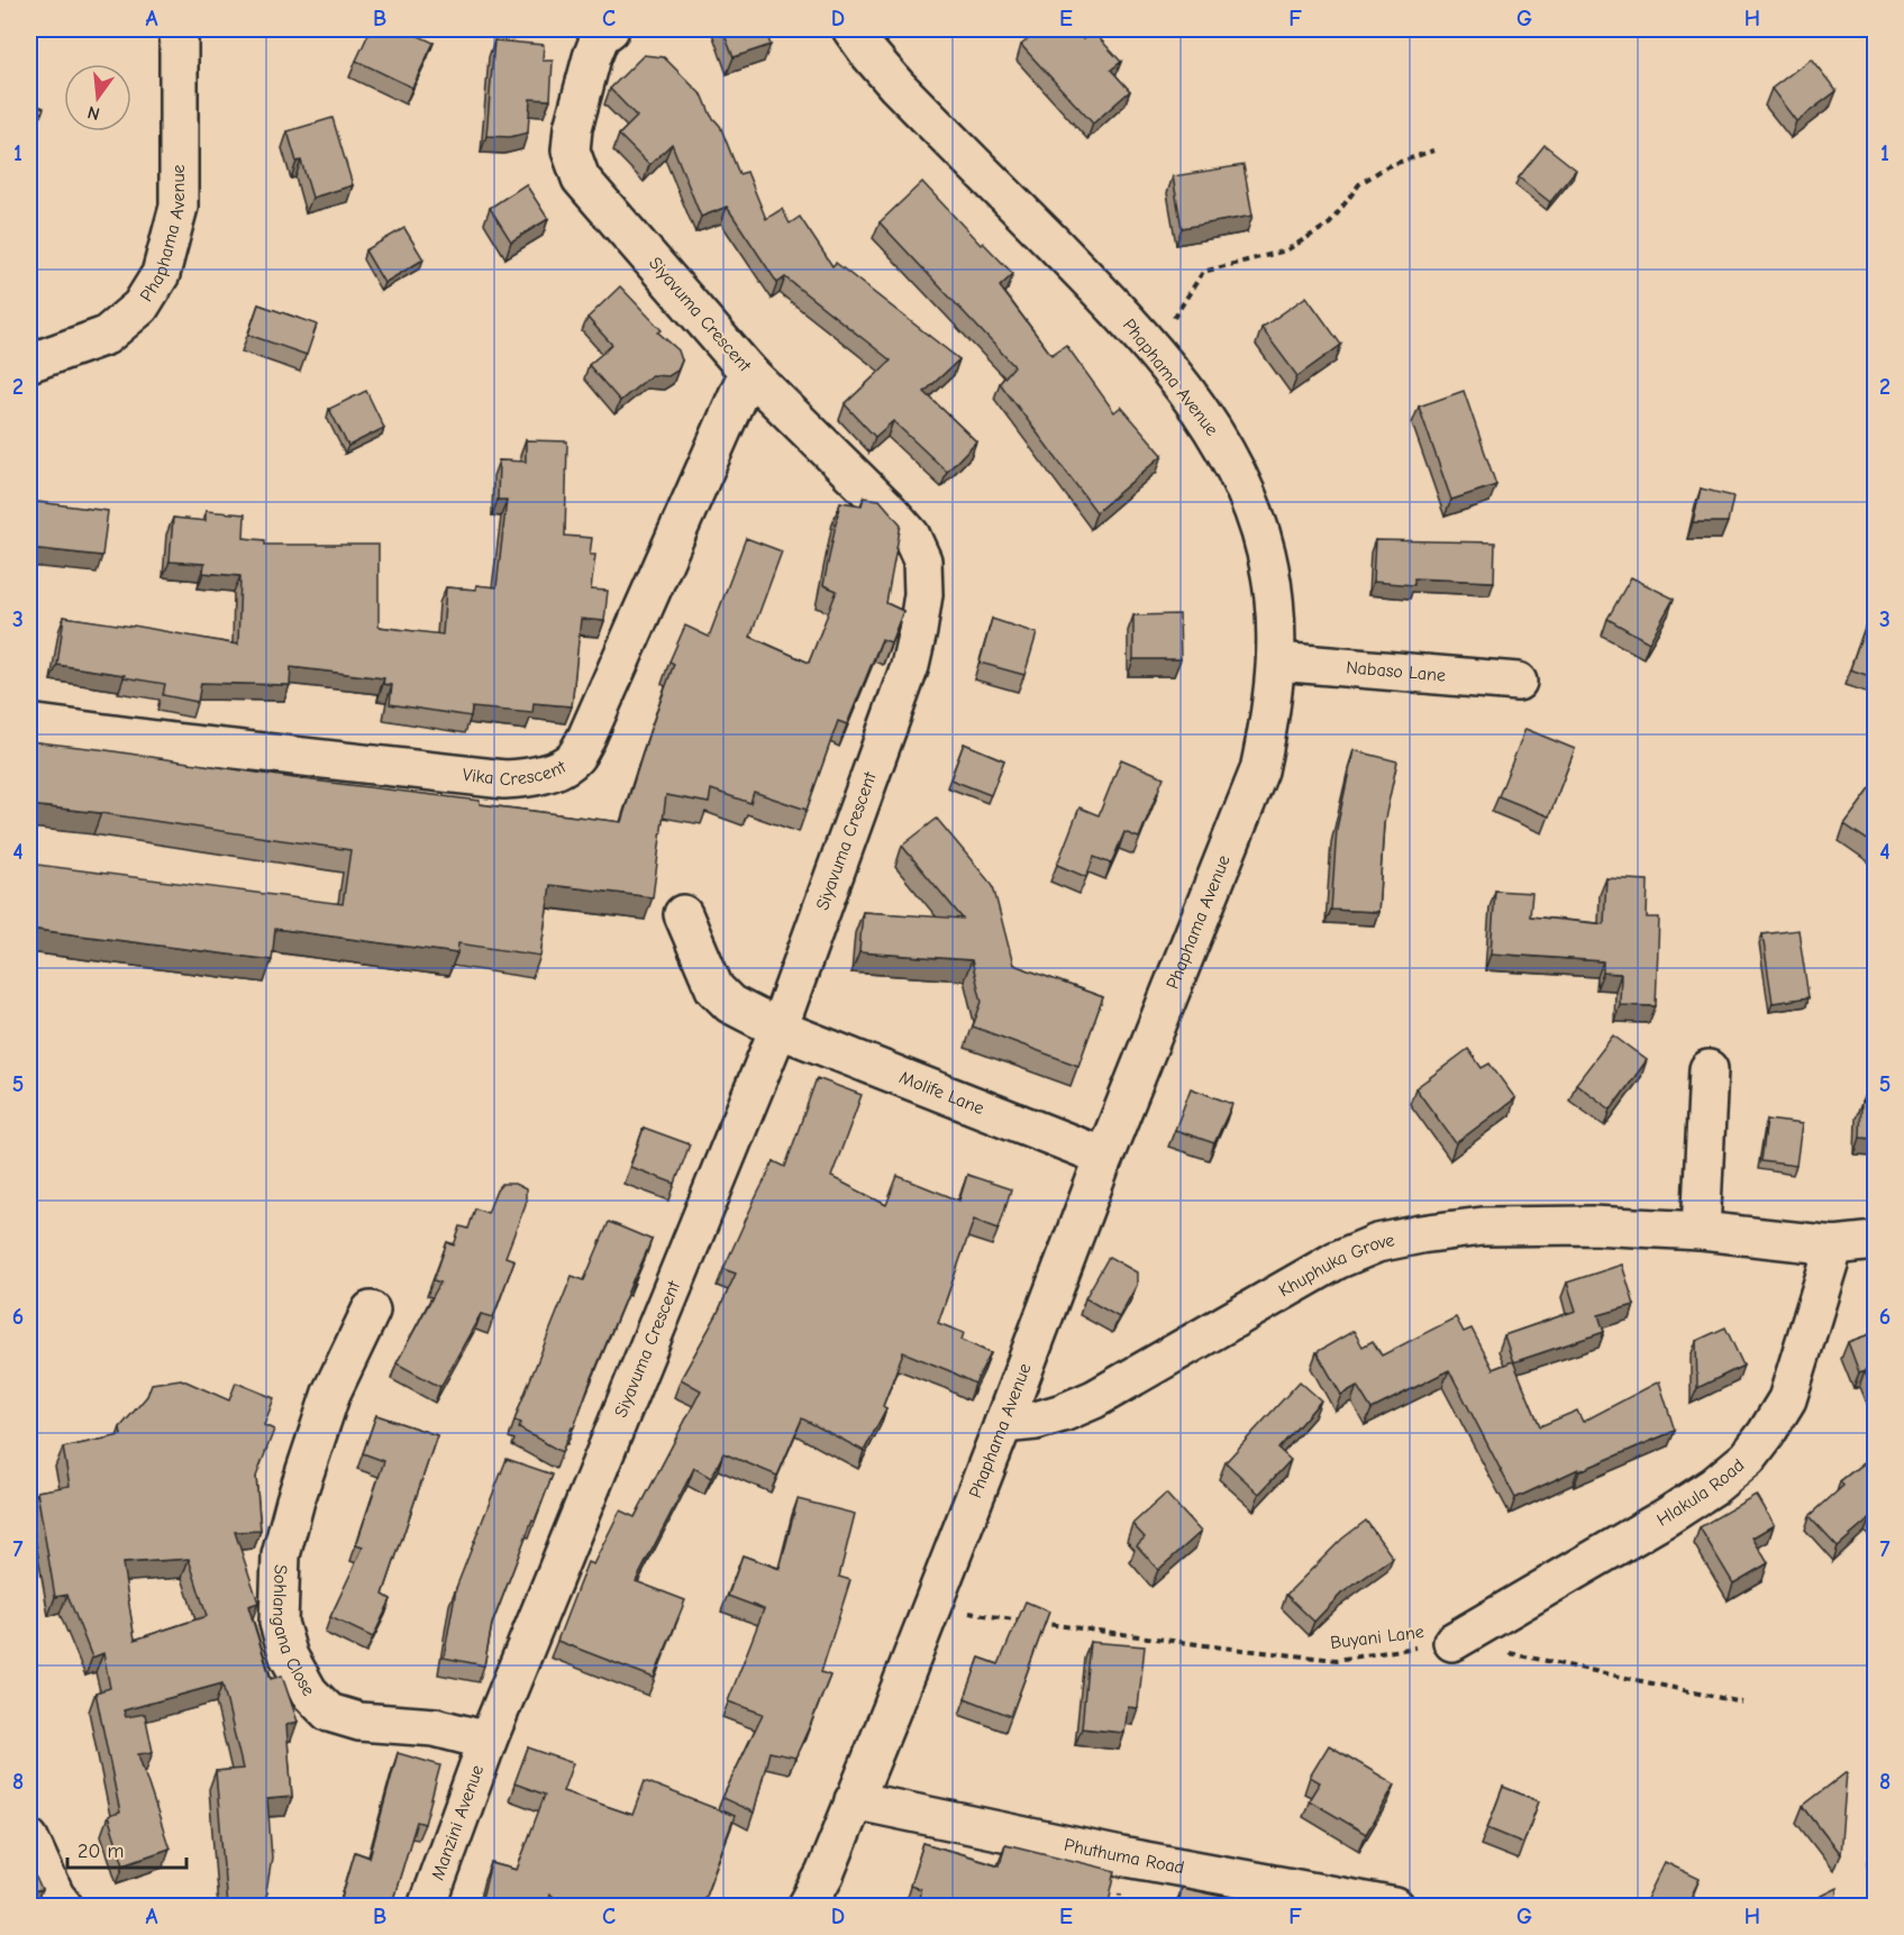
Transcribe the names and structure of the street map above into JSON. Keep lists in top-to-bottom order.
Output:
{
  "streets": {
    "street": [
      "Phaphama Avenue",
      "Siyavuma Crescent",
      "Nabaso Lane",
      "Vika Crescent",
      "Molife Lane",
      "Khuphuka Grove",
      "Hlakula Road",
      "Sohlangana Close",
      "Manzini Avenue",
      "Phuthuma Road"
    ],
    "path": ["Buyani Lane"]
  },
  "crossings": [
    ["Phaphama Avenue", "Nabaso Lane"],
    ["Phaphama Avenue", "Molife Lane"],
    ["Phaphama Avenue", "Khuphuka Grove"],
    ["Phaphama Avenue", "Buyani Lane"],
    ["Phaphama Avenue", "Phuthuma Road"],
    ["Siyavuma Crescent", "Vika Crescent"],
    ["Siyavuma Crescent", "Molife Lane"],
    ["Siyavuma Crescent", "Sohlangana Close"],
    ["Siyavuma Crescent", "Manzini Avenue"],
    ["Khuphuka Grove", "Hlakula Road"],
    ["Hlakula Road", "Buyani Lane"],
    ["Sohlangana Close", "Manzini Avenue"]
  ],
  "scale_bar": "20 m",
  "north": "bottom",
  "grid": {
    "columns": [
      "A",
      "B",
      "C",
      "D",
      "E",
      "F",
      "G",
      "H"
    ],
    "rows": [
      "1",
      "2",
      "3",
      "4",
      "5",
      "6",
      "7",
      "8"
    ]
  }
}
